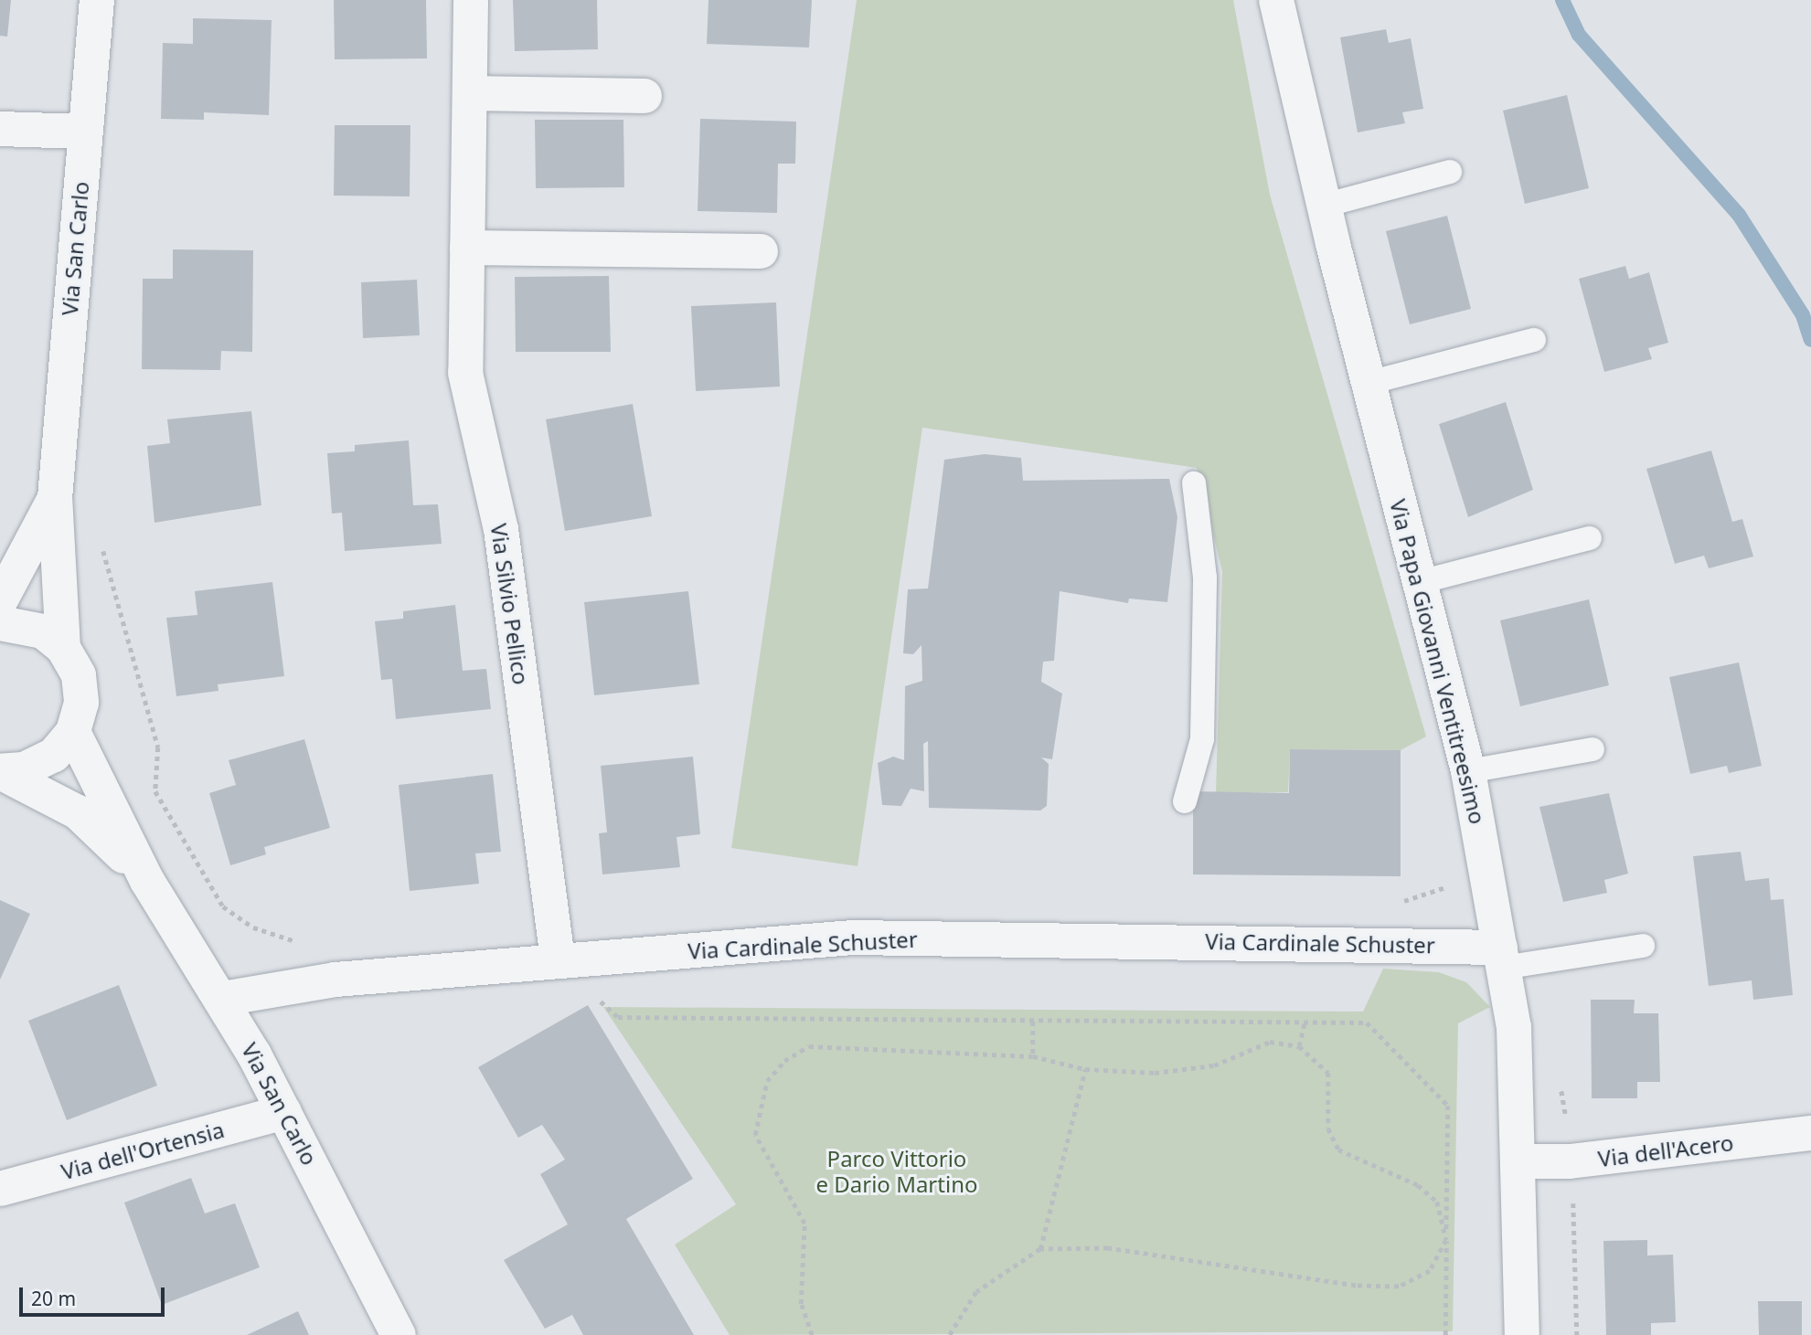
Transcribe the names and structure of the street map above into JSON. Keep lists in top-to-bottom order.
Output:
{
  "streets": {
    "street": [
      "Via San Carlo",
      "Via Silvio Pellico",
      "Via Papa Giovanni Ventitreesimo",
      "Via Cardinale Schuster",
      "Via dell'Ortensia",
      "Via dell'Acero"
    ]
  },
  "crossings": [
    ["Via San Carlo", "Via Cardinale Schuster"],
    ["Via San Carlo", "Via dell'Ortensia"],
    ["Via Silvio Pellico", "Via Cardinale Schuster"],
    ["Via Papa Giovanni Ventitreesimo", "Via Cardinale Schuster"],
    ["Via Papa Giovanni Ventitreesimo", "Via dell'Acero"]
  ],
  "parks": ["Parco Vittorio e Dario Martino"],
  "scale_bar": "20 m"
}
